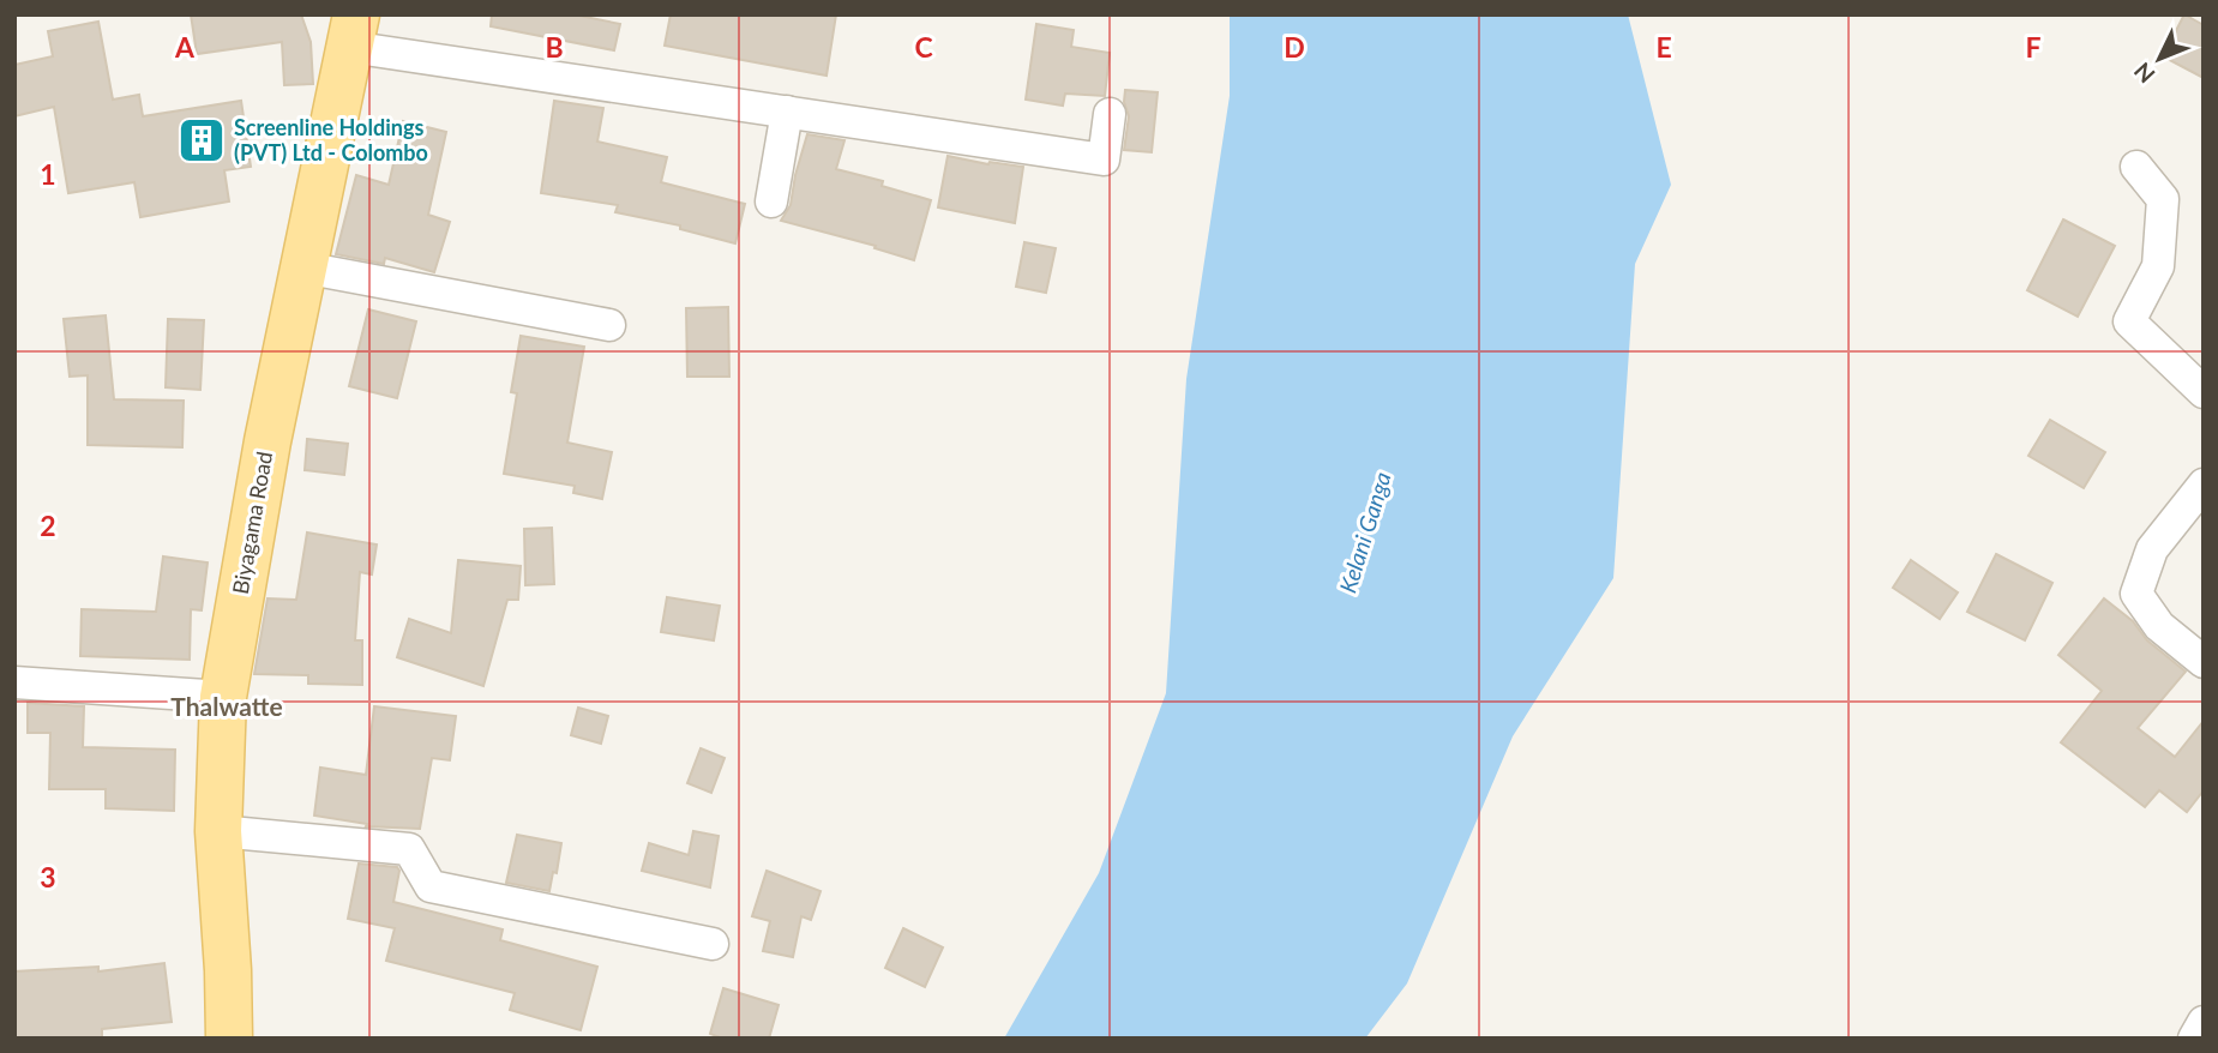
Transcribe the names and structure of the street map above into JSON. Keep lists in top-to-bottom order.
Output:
{
  "streets": {
    "main road": ["Biyagama Road"]
  },
  "districts": ["Thalwatte"],
  "water": ["Kelani Ganga"],
  "places": {
    "building": ["Screenline Holdings (PVT) Ltd - Colombo"]
  },
  "north": "bottom left",
  "grid": {
    "columns": [
      "A",
      "B",
      "C",
      "D",
      "E",
      "F"
    ],
    "rows": ["1", "2", "3"]
  }
}
